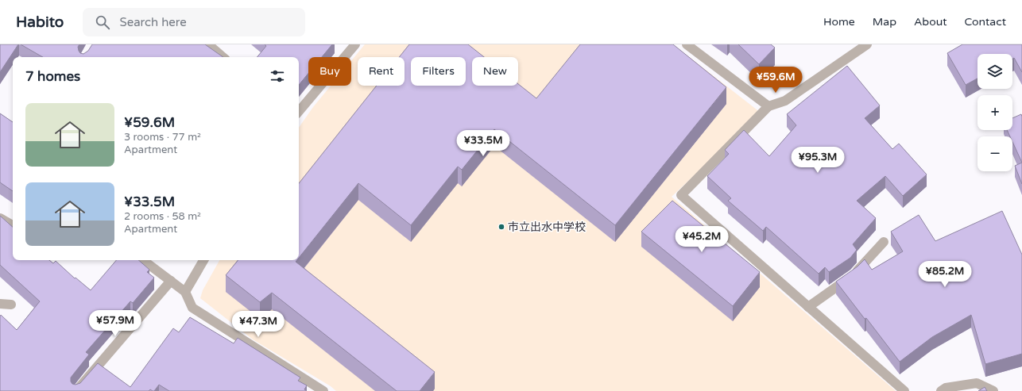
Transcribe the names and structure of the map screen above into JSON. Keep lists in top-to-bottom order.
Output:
{
  "places": ["市立出水中学校"],
  "page": {
    "header": "Habito",
    "search": "Search here",
    "nav": [
      "Home",
      "Map",
      "About",
      "Contact"
    ],
    "map_buttons": ["+", "−"],
    "chip": [
      "Buy",
      "Rent",
      "Filters",
      "New"
    ],
    "heading": "7 homes",
    "price": [
      "¥59.6M",
      "¥33.5M",
      "¥95.3M",
      "¥45.2M",
      "¥85.2M",
      "¥57.9M",
      "¥47.3M"
    ],
    "list": [
      {
        "name": "¥59.6M",
        "note": "3 rooms · 77 m² · Apartment"
      },
      {
        "name": "¥33.5M",
        "note": "2 rooms · 58 m² · Apartment"
      }
    ]
  }
}
